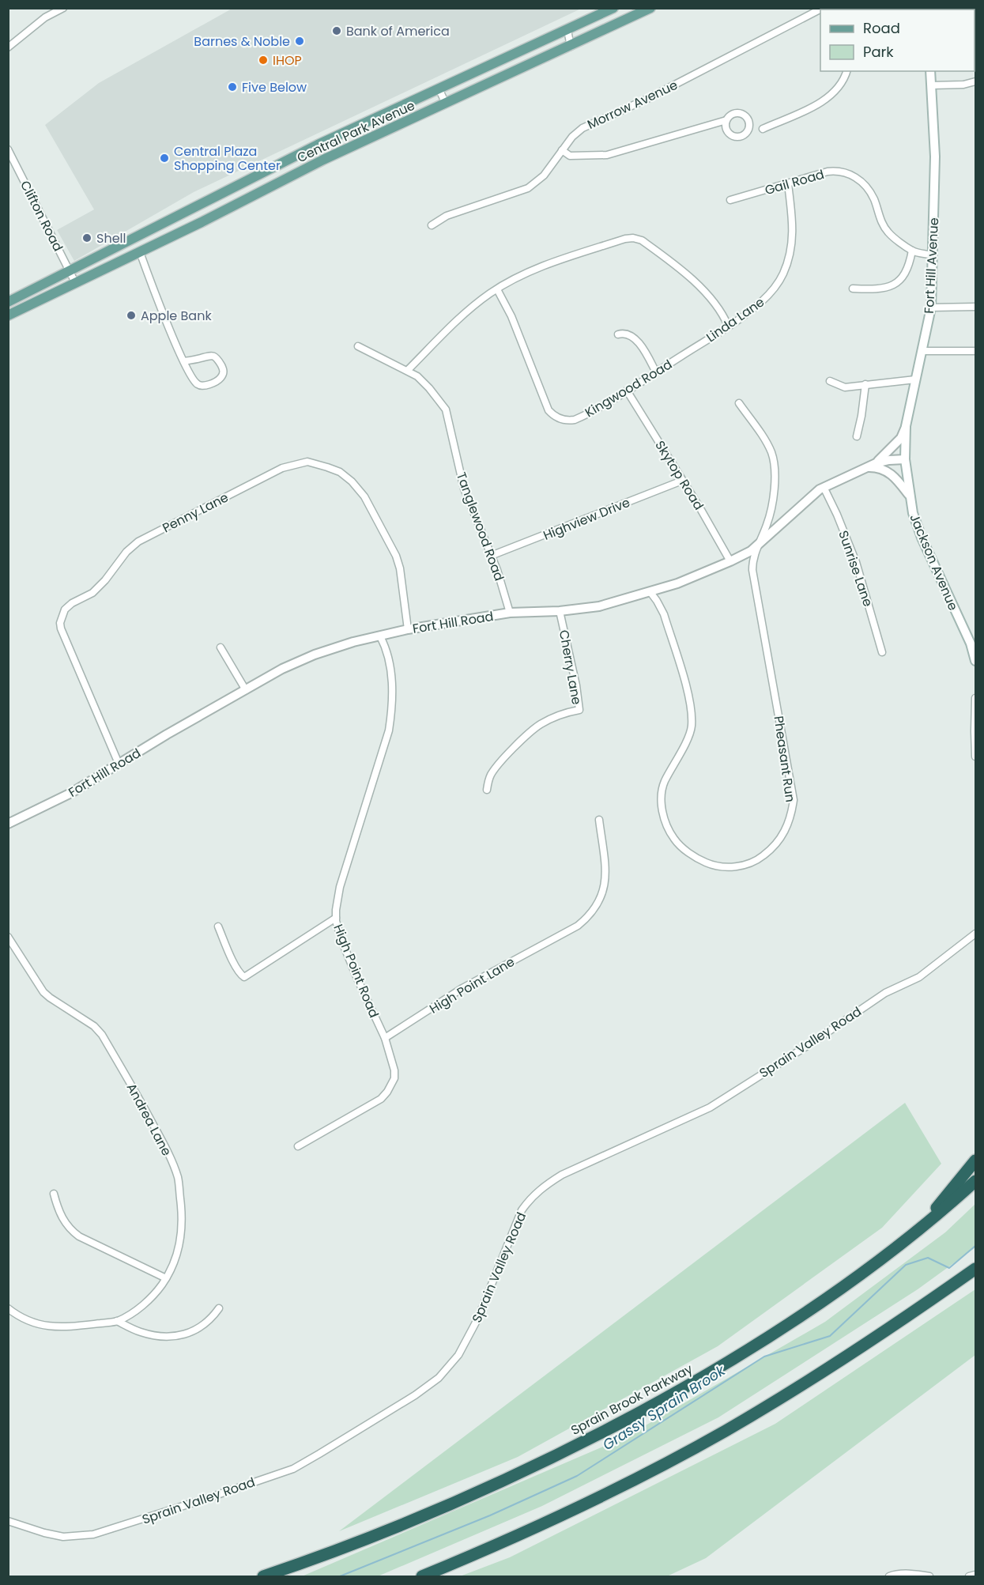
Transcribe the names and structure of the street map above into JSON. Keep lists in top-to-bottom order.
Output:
{
  "streets": {
    "highway": ["Sprain Brook Parkway"],
    "main road": ["Central Park Avenue"],
    "street": [
      "Morrow Avenue",
      "Gail Road",
      "Clifton Road",
      "Fort Hill Avenue",
      "Linda Lane",
      "Kingwood Road",
      "Skytop Road",
      "Penny Lane",
      "Highview Drive",
      "Tanglewood Road",
      "Jackson Avenue",
      "Sunrise Lane",
      "Fort Hill Road",
      "Cherry Lane",
      "Pheasant Run",
      "High Point Road",
      "High Point Lane",
      "Sprain Valley Road",
      "Andrea Lane"
    ]
  },
  "crossings": [
    ["Central Park Avenue", "Clifton Road"],
    ["Gail Road", "Fort Hill Avenue"],
    ["Gail Road", "Linda Lane"],
    ["Fort Hill Avenue", "Jackson Avenue"],
    ["Fort Hill Avenue", "Fort Hill Road"],
    ["Linda Lane", "Kingwood Road"],
    ["Kingwood Road", "Skytop Road"],
    ["Skytop Road", "Highview Drive"],
    ["Skytop Road", "Fort Hill Road"],
    ["Penny Lane", "Fort Hill Road"],
    ["Highview Drive", "Tanglewood Road"],
    ["Tanglewood Road", "Fort Hill Road"],
    ["Jackson Avenue", "Fort Hill Road"],
    ["Sunrise Lane", "Fort Hill Road"],
    ["Fort Hill Road", "Cherry Lane"],
    ["Fort Hill Road", "Pheasant Run"],
    ["Fort Hill Road", "High Point Road"],
    ["High Point Road", "High Point Lane"]
  ],
  "water": ["Grassy Sprain Brook"],
  "places": [
    "Bank of America",
    "Barnes & Noble",
    "IHOP",
    "Five Below",
    "Central Plaza Shopping Center",
    "Shell",
    "Apple Bank"
  ],
  "legend": ["Road", "Park"]
}
